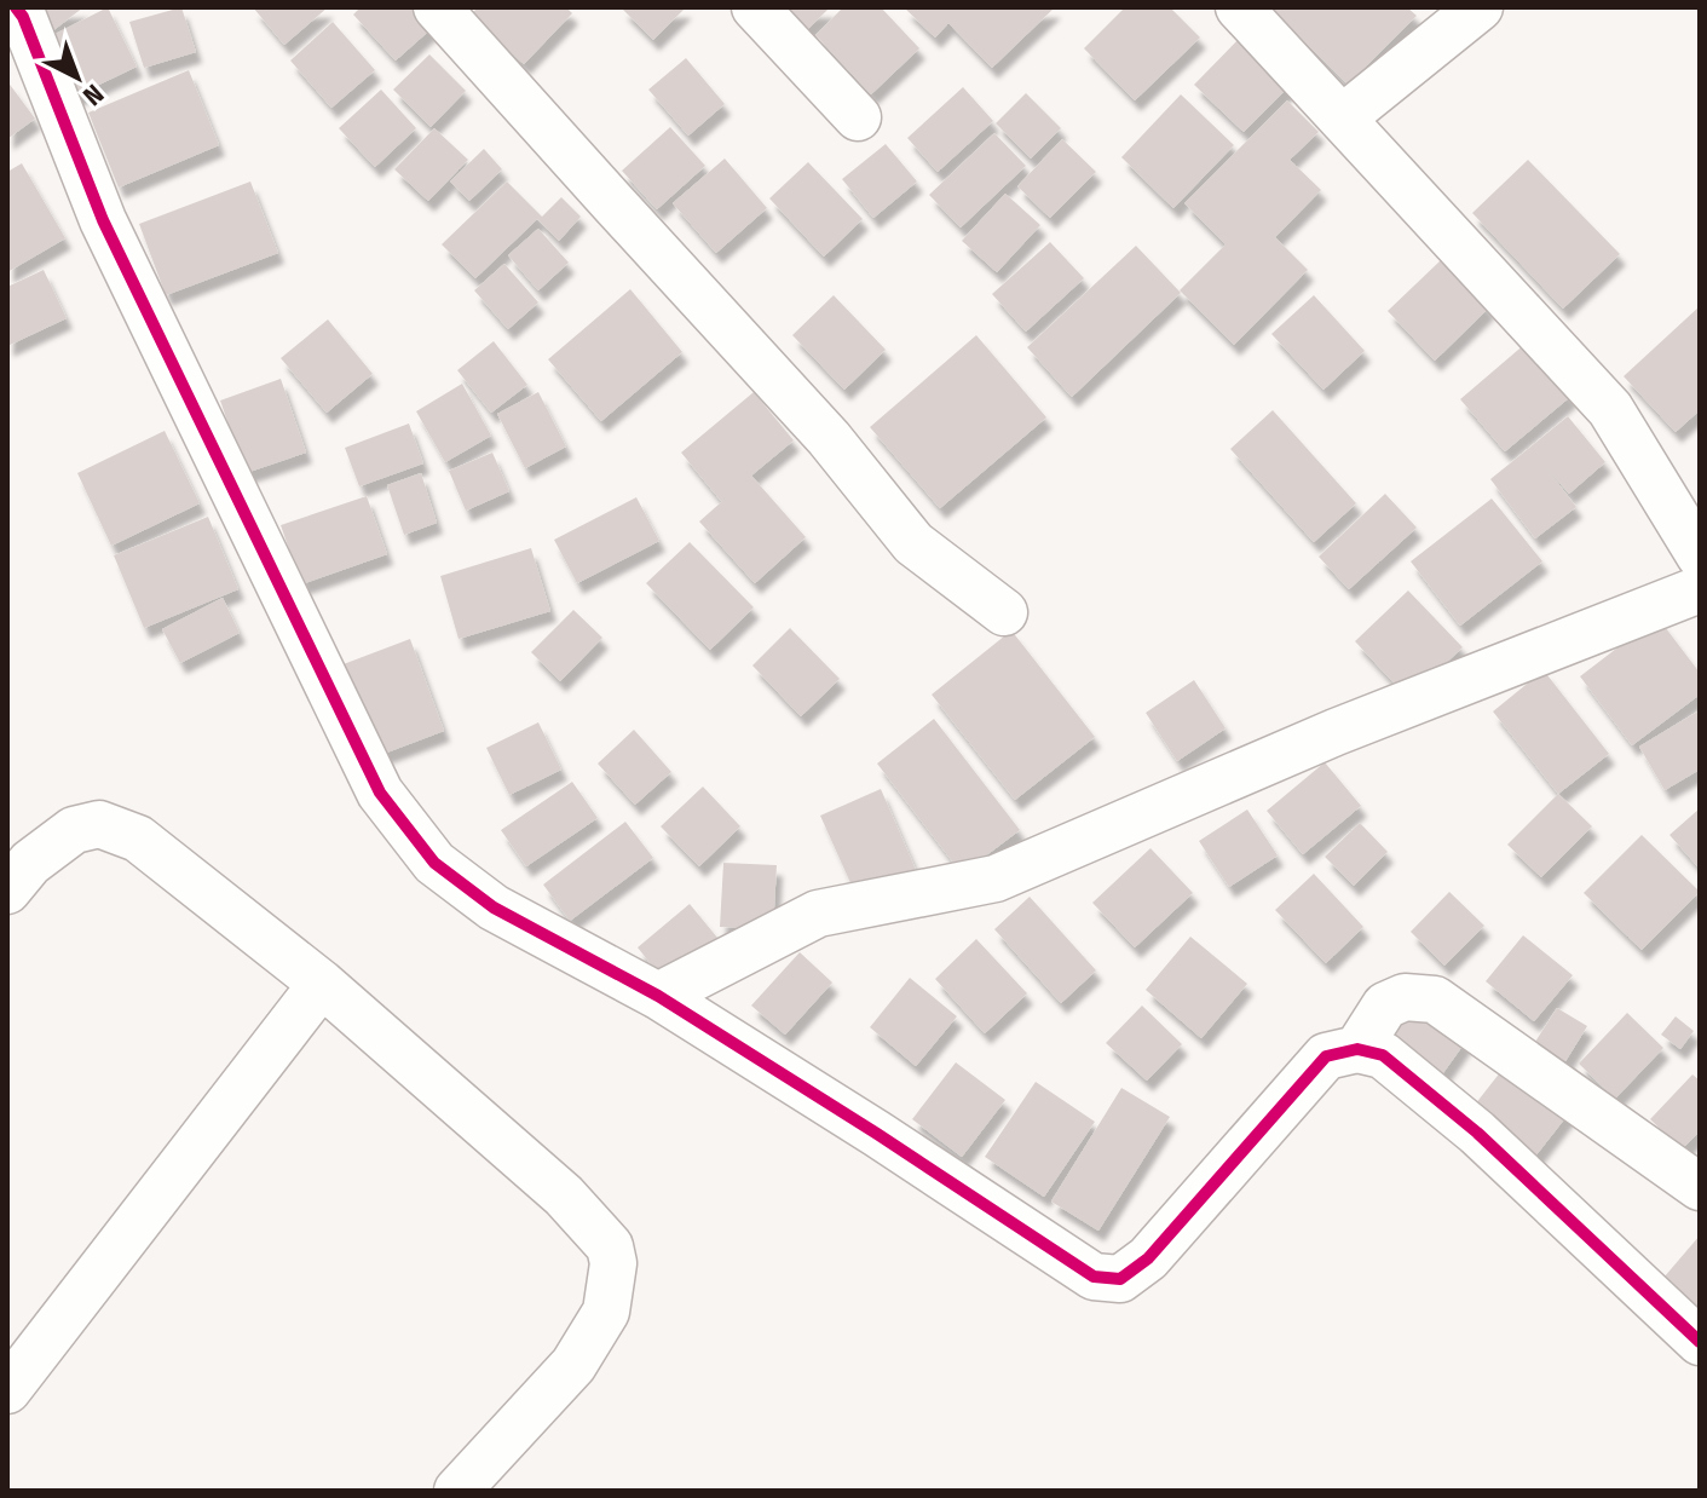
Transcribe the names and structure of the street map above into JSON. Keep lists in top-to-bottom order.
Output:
{
  "north": "bottom right"
}
